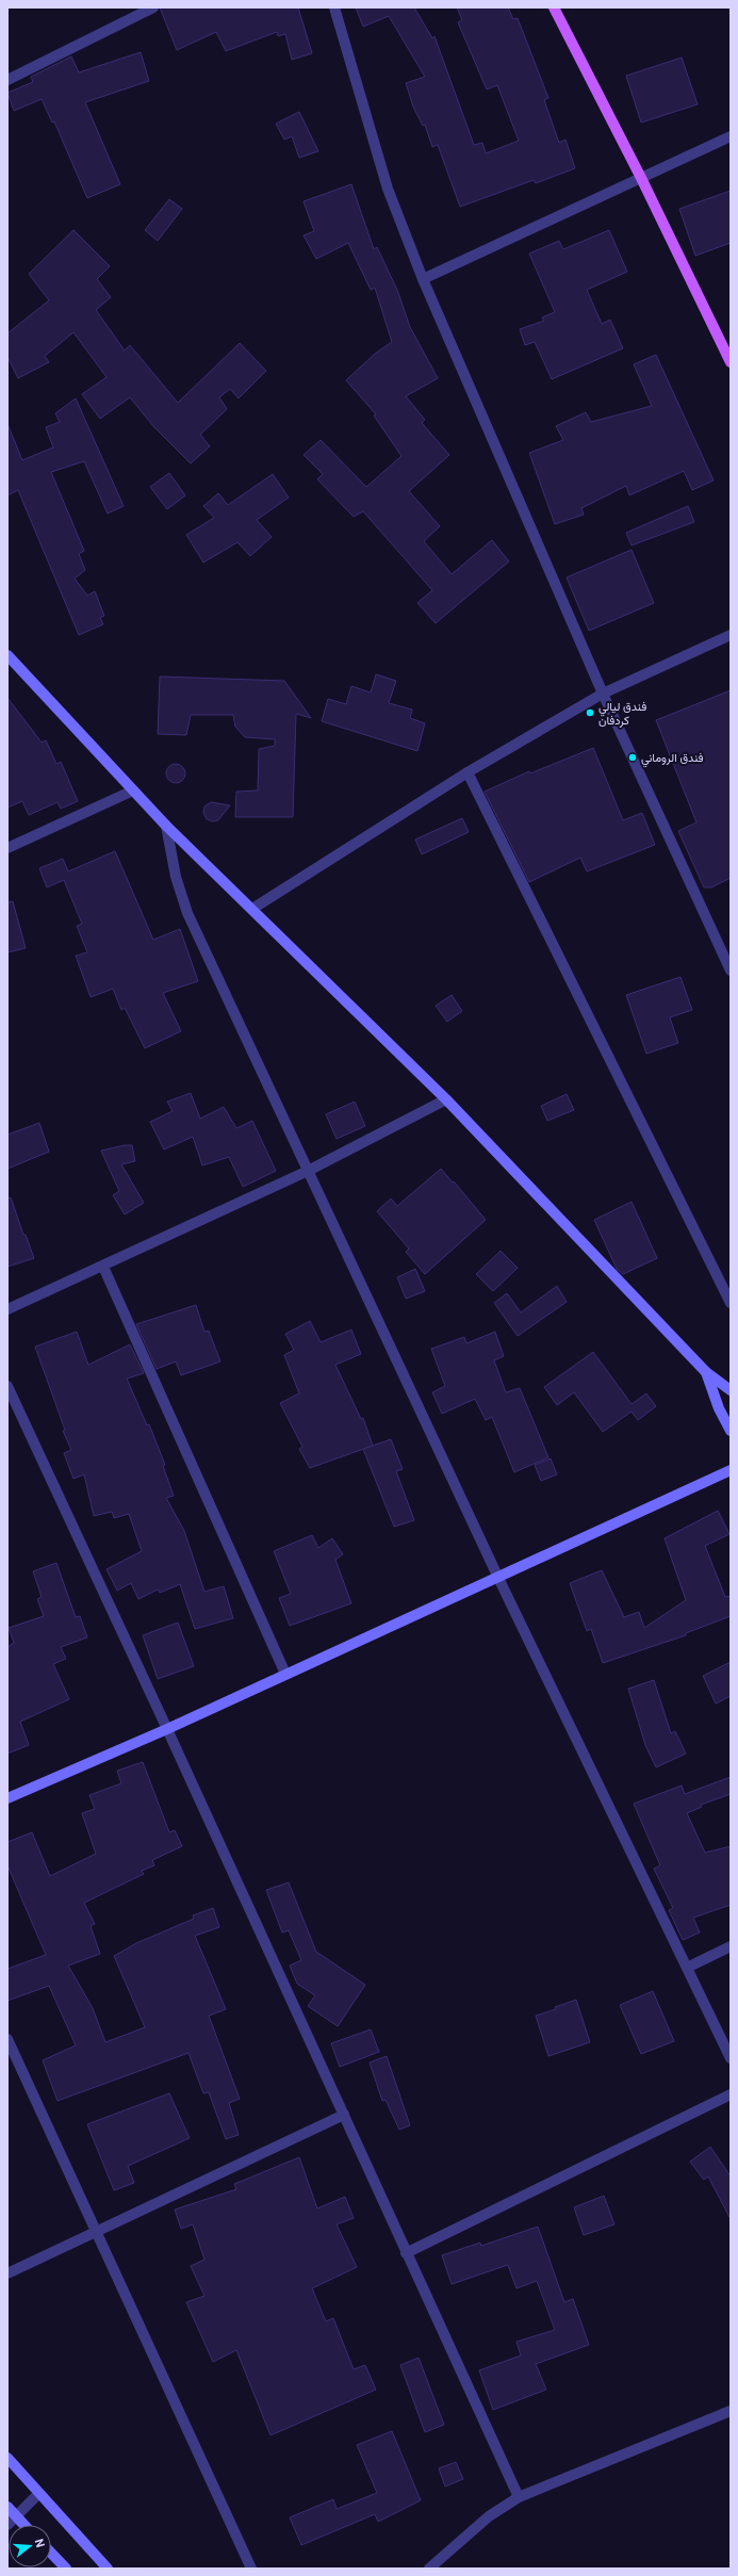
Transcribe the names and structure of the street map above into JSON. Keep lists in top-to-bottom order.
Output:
{
  "places": ["فندق ليالي كردفان", "فندق الروماني"],
  "north": "right"
}
